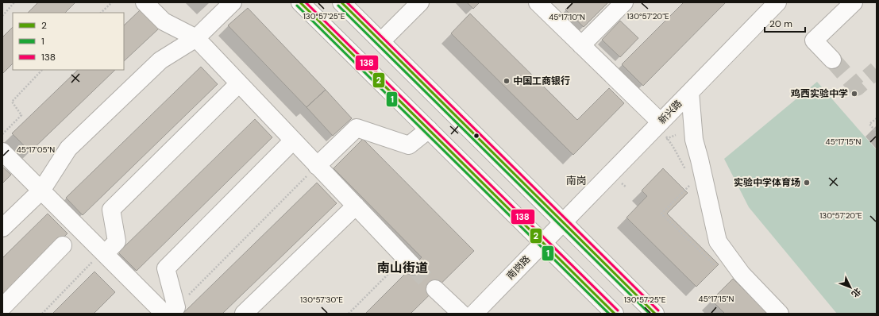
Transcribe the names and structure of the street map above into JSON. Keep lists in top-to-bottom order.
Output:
{
  "streets": {
    "street": ["新兴路", "南岗路"]
  },
  "crossings": [
    ["新兴路", "南岗路"]
  ],
  "districts": ["南岗", "南山街道"],
  "places": ["中国工商银行", "鸡西实验中学", "实验中学体育场"],
  "lines": ["transit line 2", "transit line 138", "transit line 1"],
  "legend": ["2", "1", "138"],
  "scale_bar": "20 m",
  "north": "bottom right",
  "coordinates": [
    "130°57'25\"E",
    "130°57'20\"E",
    "45°17'10\"N",
    "45°17'15\"N",
    "45°17'05\"N",
    "130°57'30\"E"
  ]
}
